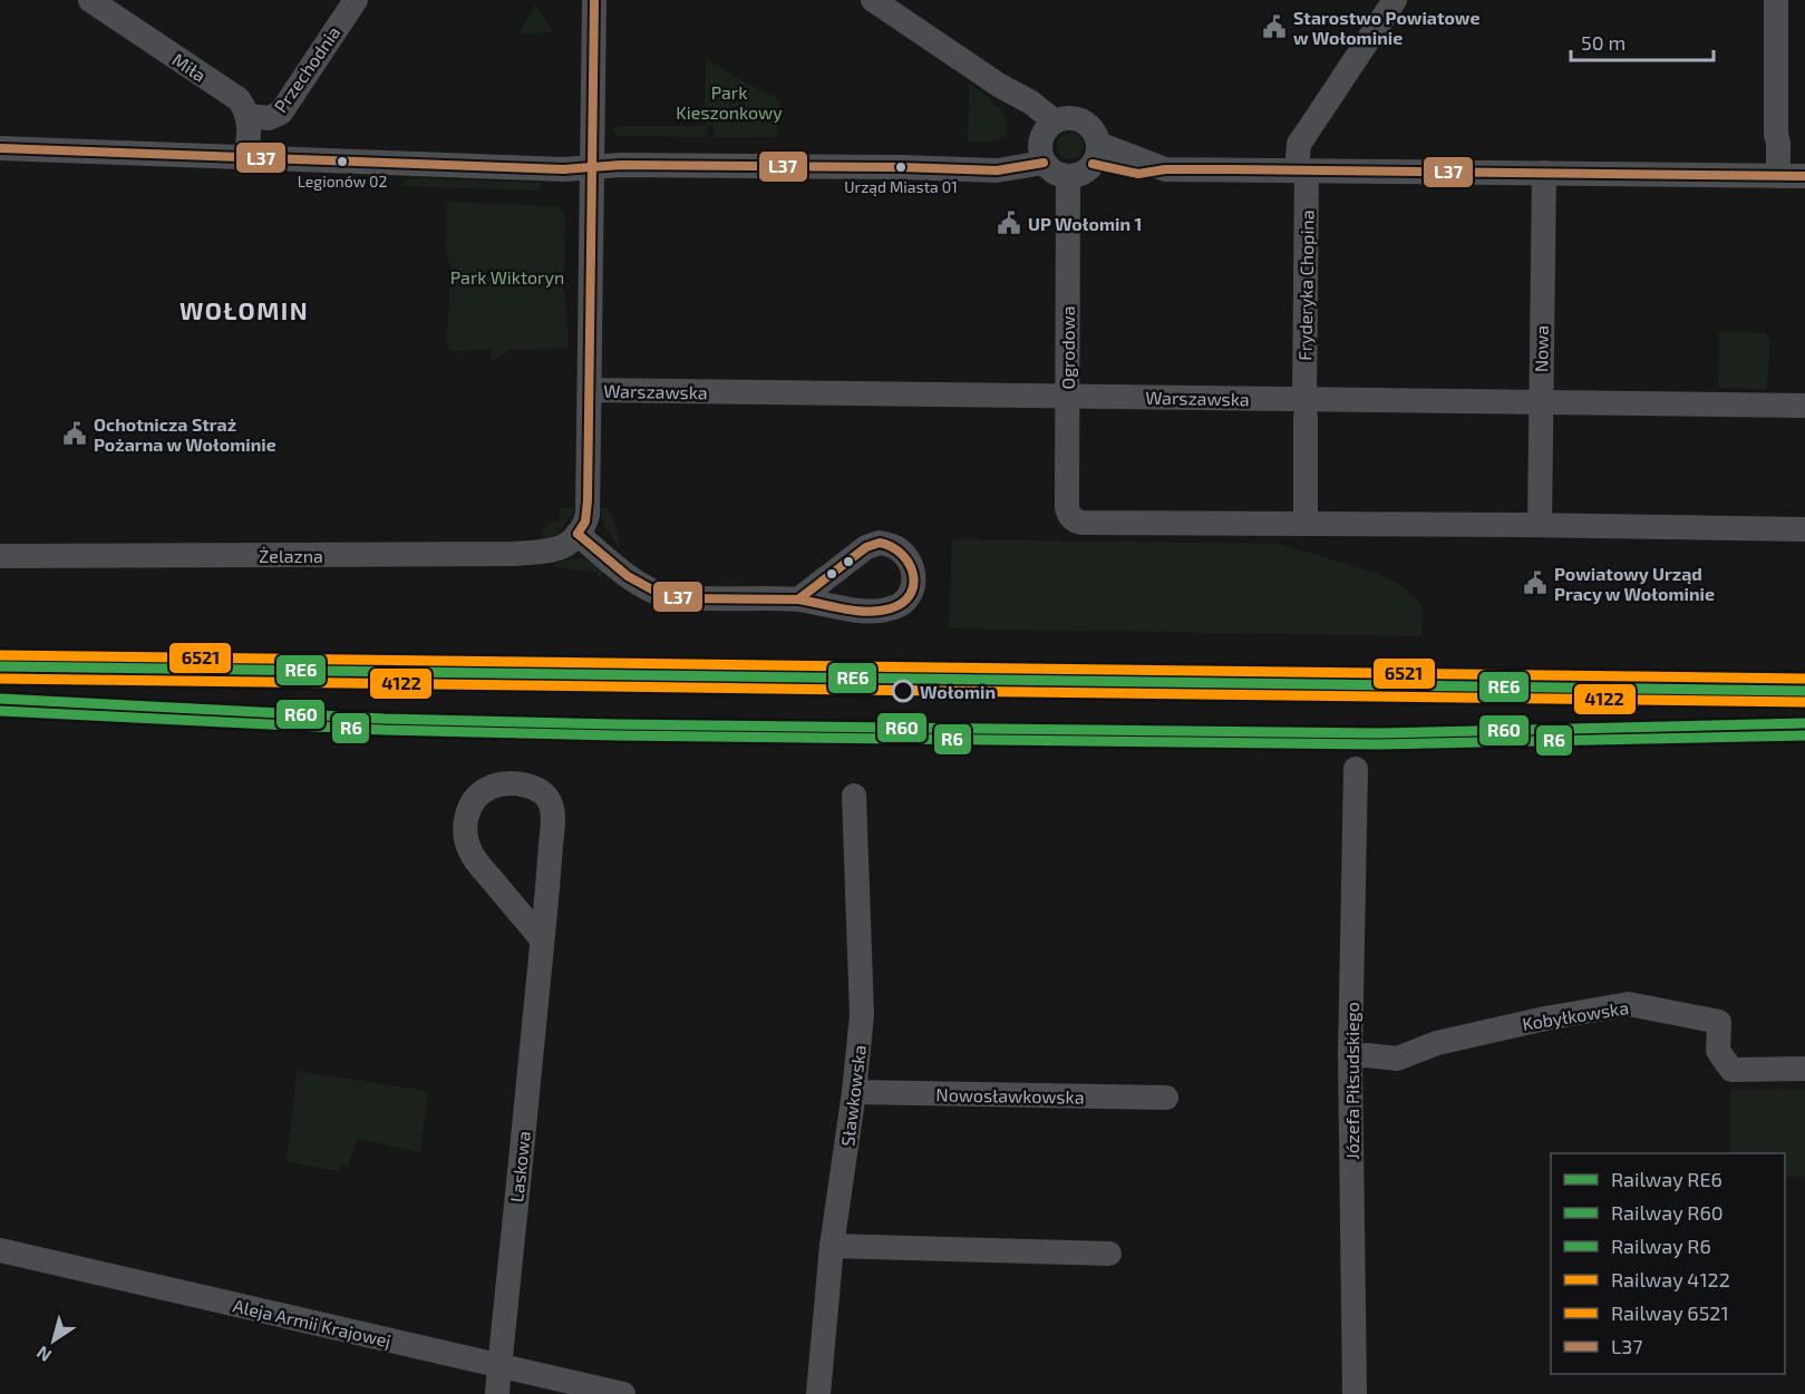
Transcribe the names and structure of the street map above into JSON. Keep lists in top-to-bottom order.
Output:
{
  "streets": {
    "street": [
      "Miła",
      "Przechodnia",
      "Fryderyka Chopina",
      "Ogrodowa",
      "Nowa",
      "Warszawska",
      "Żelazna",
      "Kobyłkowska",
      "Józefa Piłsudskiego",
      "Sławkowska",
      "Nowosławkowska",
      "Laskowa",
      "Aleja Armii Krajowej"
    ]
  },
  "crossings": [
    ["Miła", "Przechodnia"],
    ["Fryderyka Chopina", "Ogrodowa"],
    ["Fryderyka Chopina", "Warszawska"],
    ["Ogrodowa", "Warszawska"],
    ["Nowa", "Warszawska"],
    ["Kobyłkowska", "Józefa Piłsudskiego"],
    ["Sławkowska", "Nowosławkowska"],
    ["Laskowa", "Aleja Armii Krajowej"]
  ],
  "districts": ["WOŁOMIN"],
  "parks": ["Park Kieszonkowy", "Park Wiktoryn"],
  "places": {
    "public building": [
      "Starostwo Powiatowe w Wołominie",
      "UP Wołomin 1",
      "Ochotnicza Straż Pożarna w Wołominie",
      "Powiatowy Urząd Pracy w Wołominie"
    ],
    "other": ["Legionów 02", "Urząd Miasta 01", "Wołomin"]
  },
  "lines": [
    "transit line L37",
    "rail line 6521",
    "rail line RE6",
    "rail line 4122",
    "rail line R60",
    "rail line R6"
  ],
  "legend": [
    "Railway RE6",
    "Railway R60",
    "Railway R6",
    "Railway 4122",
    "Railway 6521",
    "L37"
  ],
  "scale_bar": "50 m",
  "north": "bottom left"
}
